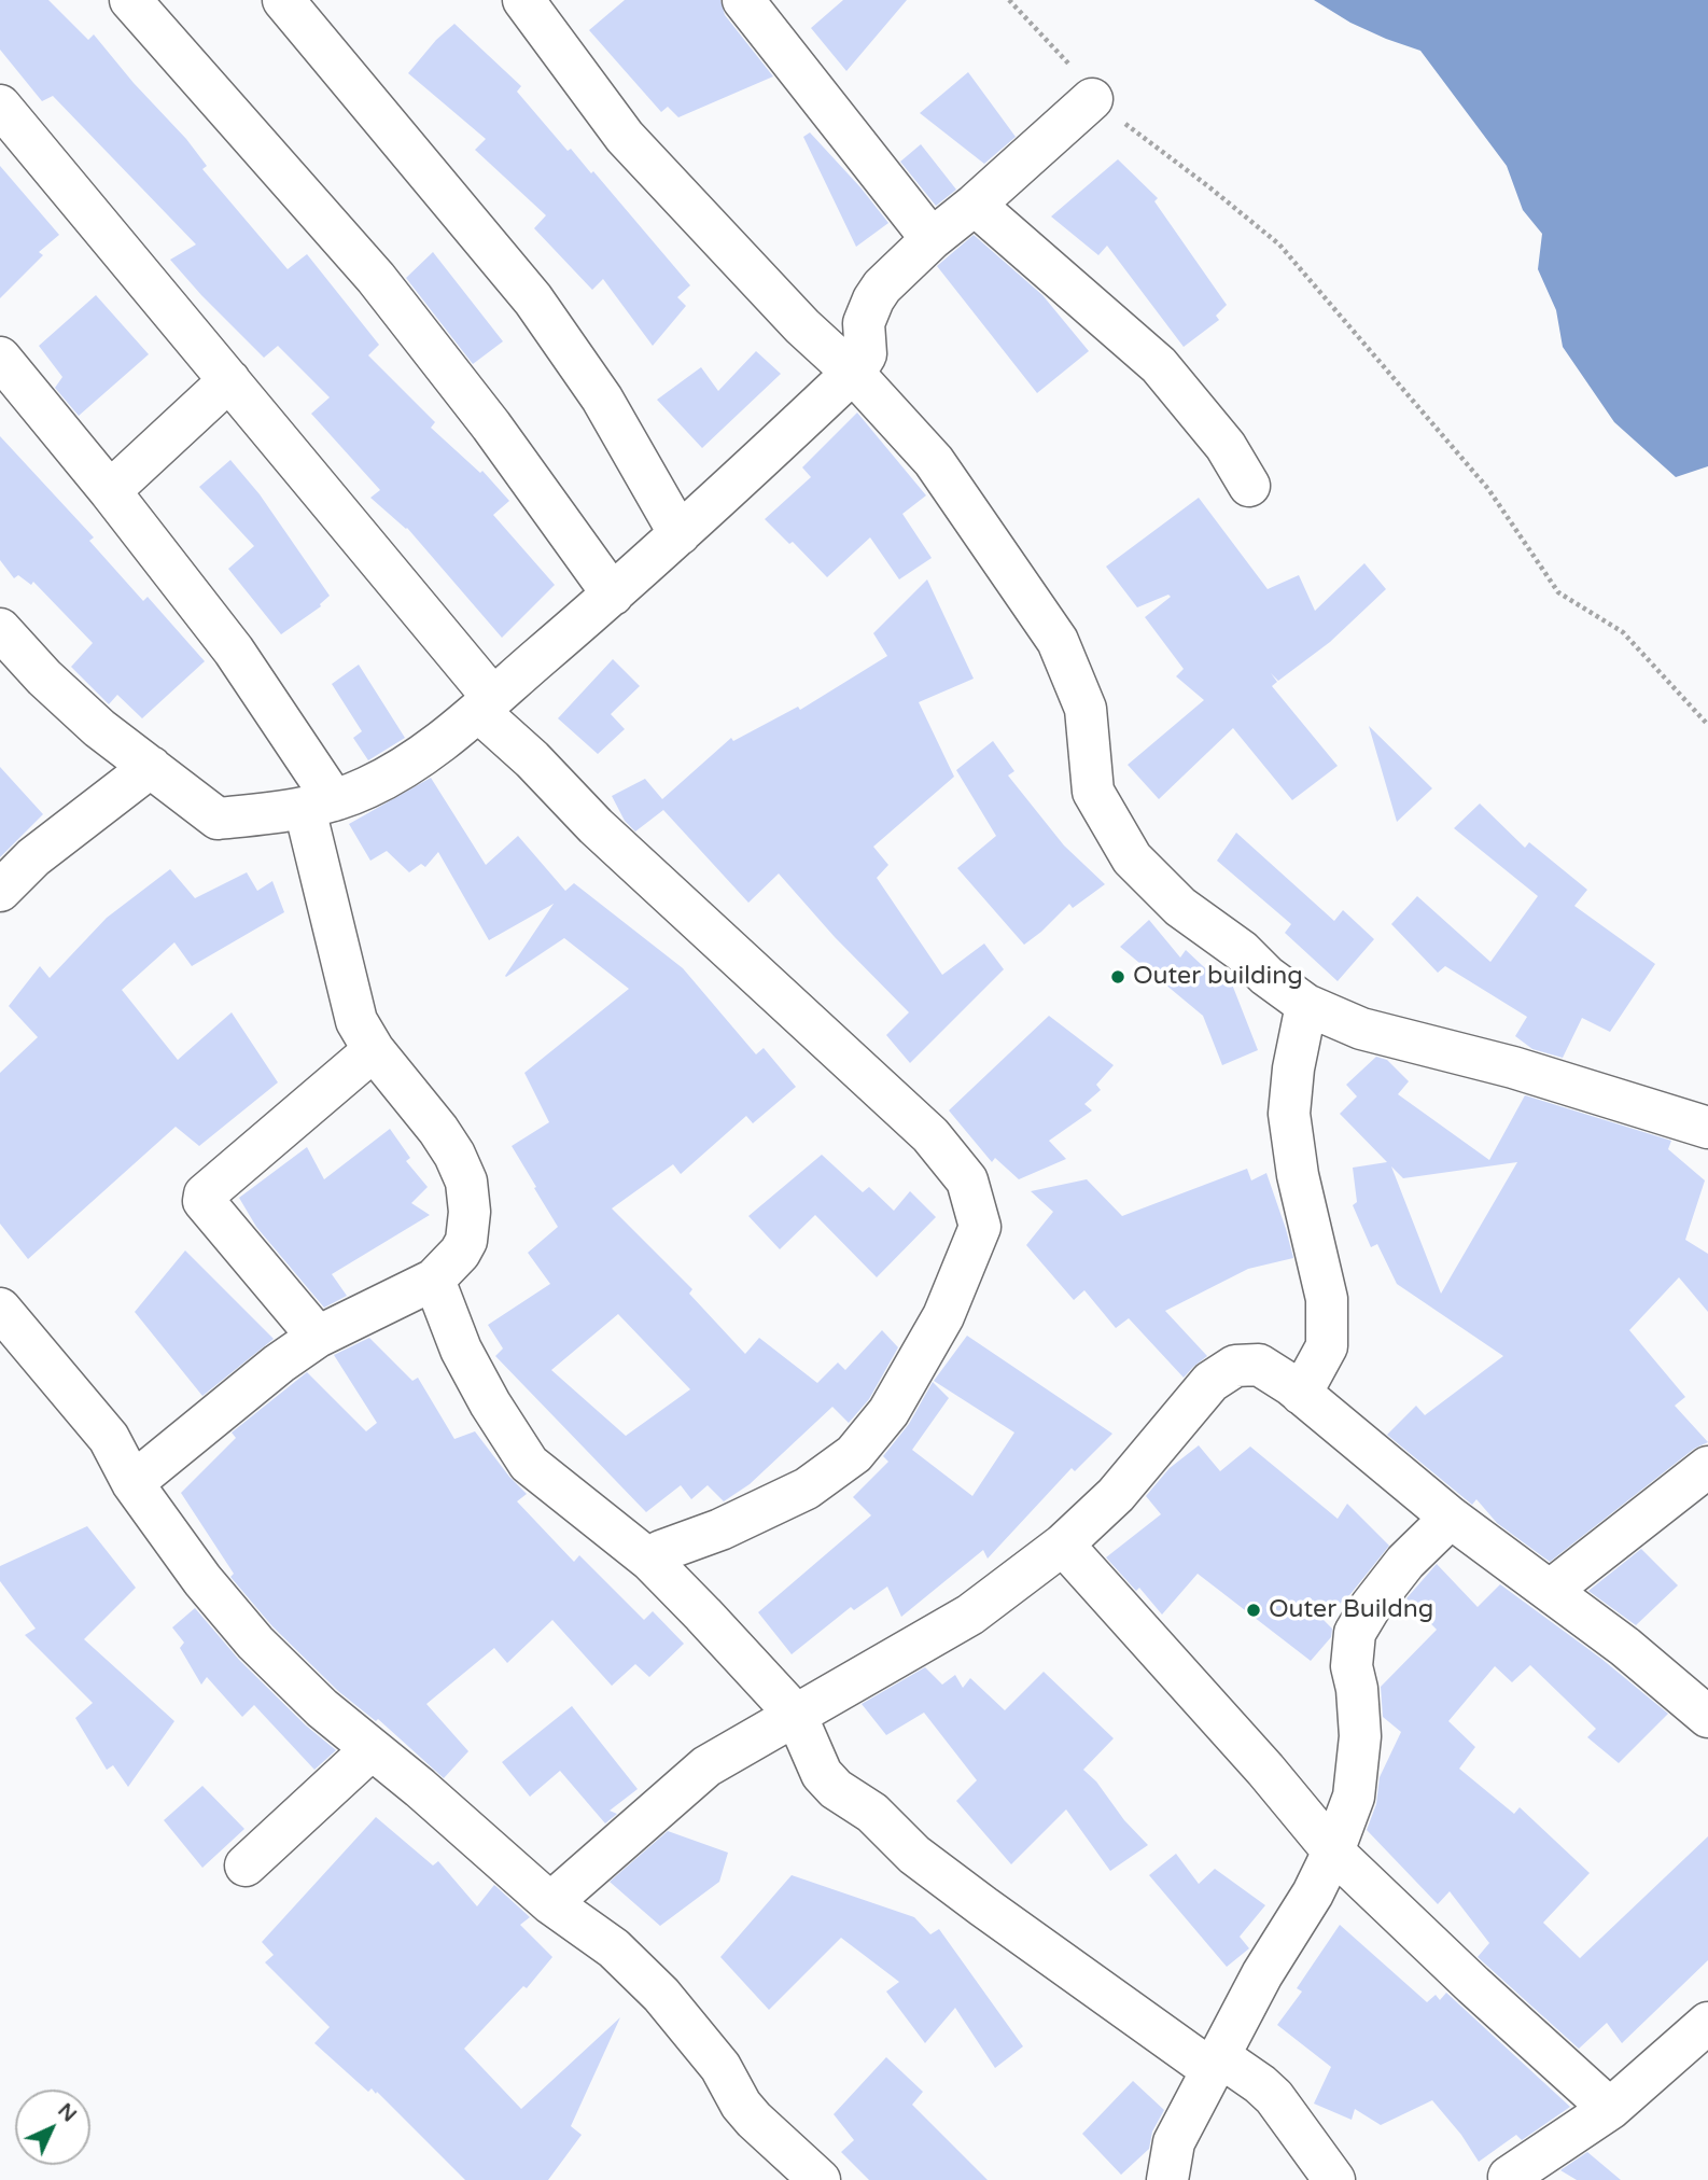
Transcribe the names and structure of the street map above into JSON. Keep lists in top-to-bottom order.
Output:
{
  "places": ["Outer building", "Outer Buildng"],
  "north": "top right"
}
